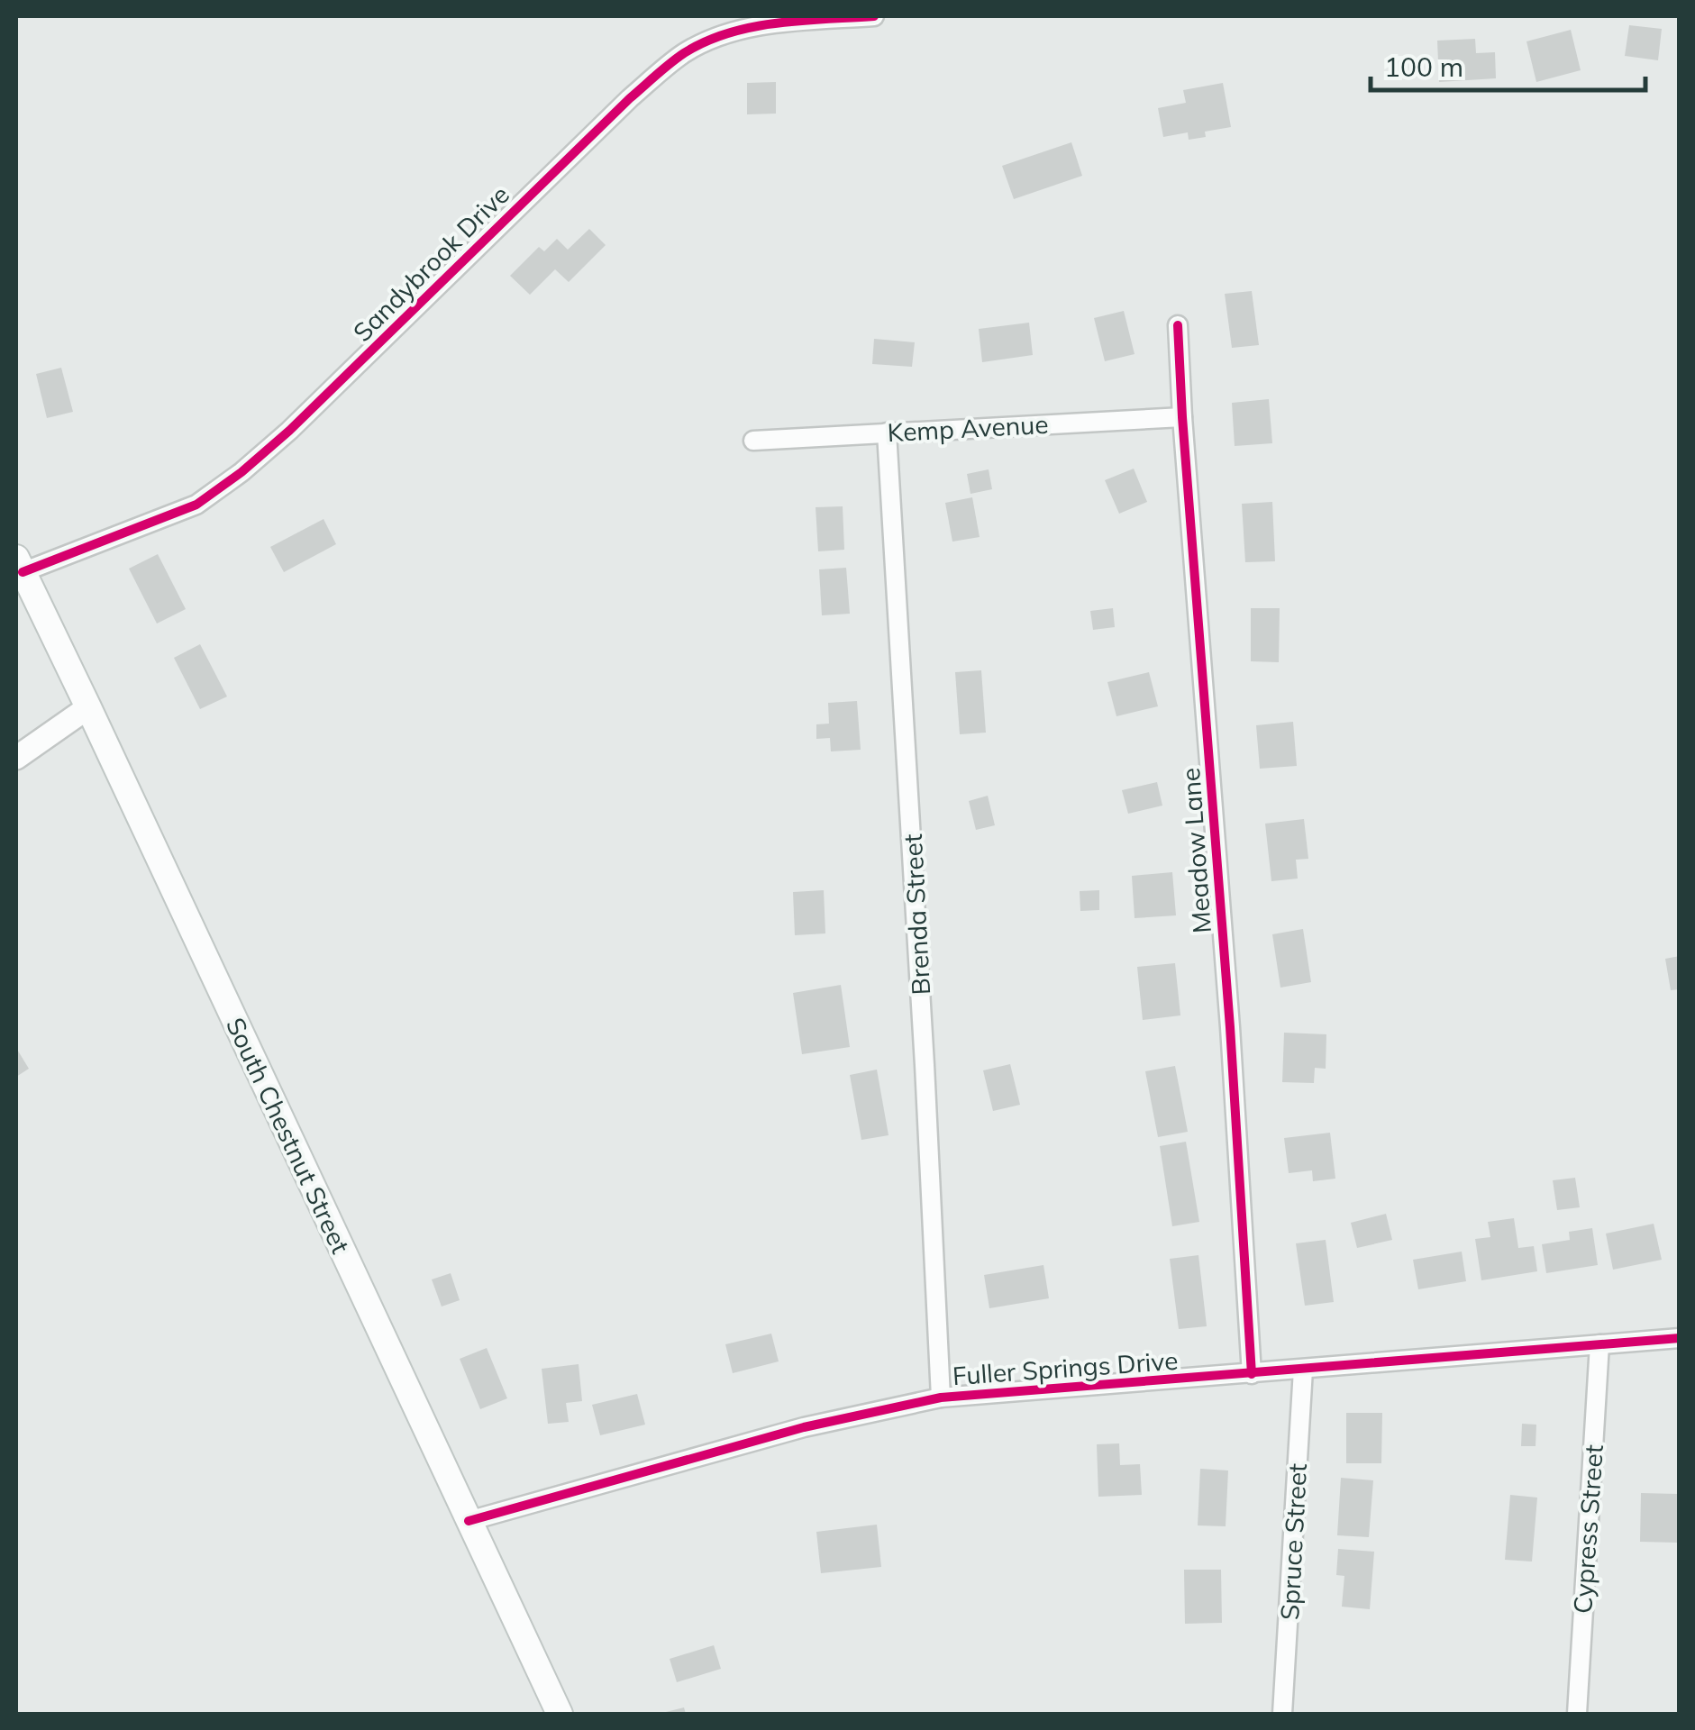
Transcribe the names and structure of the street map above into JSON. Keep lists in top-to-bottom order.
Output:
{
  "streets": {
    "main road": ["South Chestnut Street"],
    "street": [
      "Sandybrook Drive",
      "Kemp Avenue",
      "Meadow Lane",
      "Brenda Street",
      "Fuller Springs Drive",
      "Cypress Street",
      "Spruce Street"
    ]
  },
  "crossings": [
    ["Sandybrook Drive", "South Chestnut Street"],
    ["Kemp Avenue", "Meadow Lane"],
    ["Kemp Avenue", "Brenda Street"],
    ["Meadow Lane", "Fuller Springs Drive"],
    ["Brenda Street", "Fuller Springs Drive"],
    ["South Chestnut Street", "Fuller Springs Drive"],
    ["Fuller Springs Drive", "Cypress Street"],
    ["Fuller Springs Drive", "Spruce Street"]
  ],
  "scale_bar": "100 m"
}
